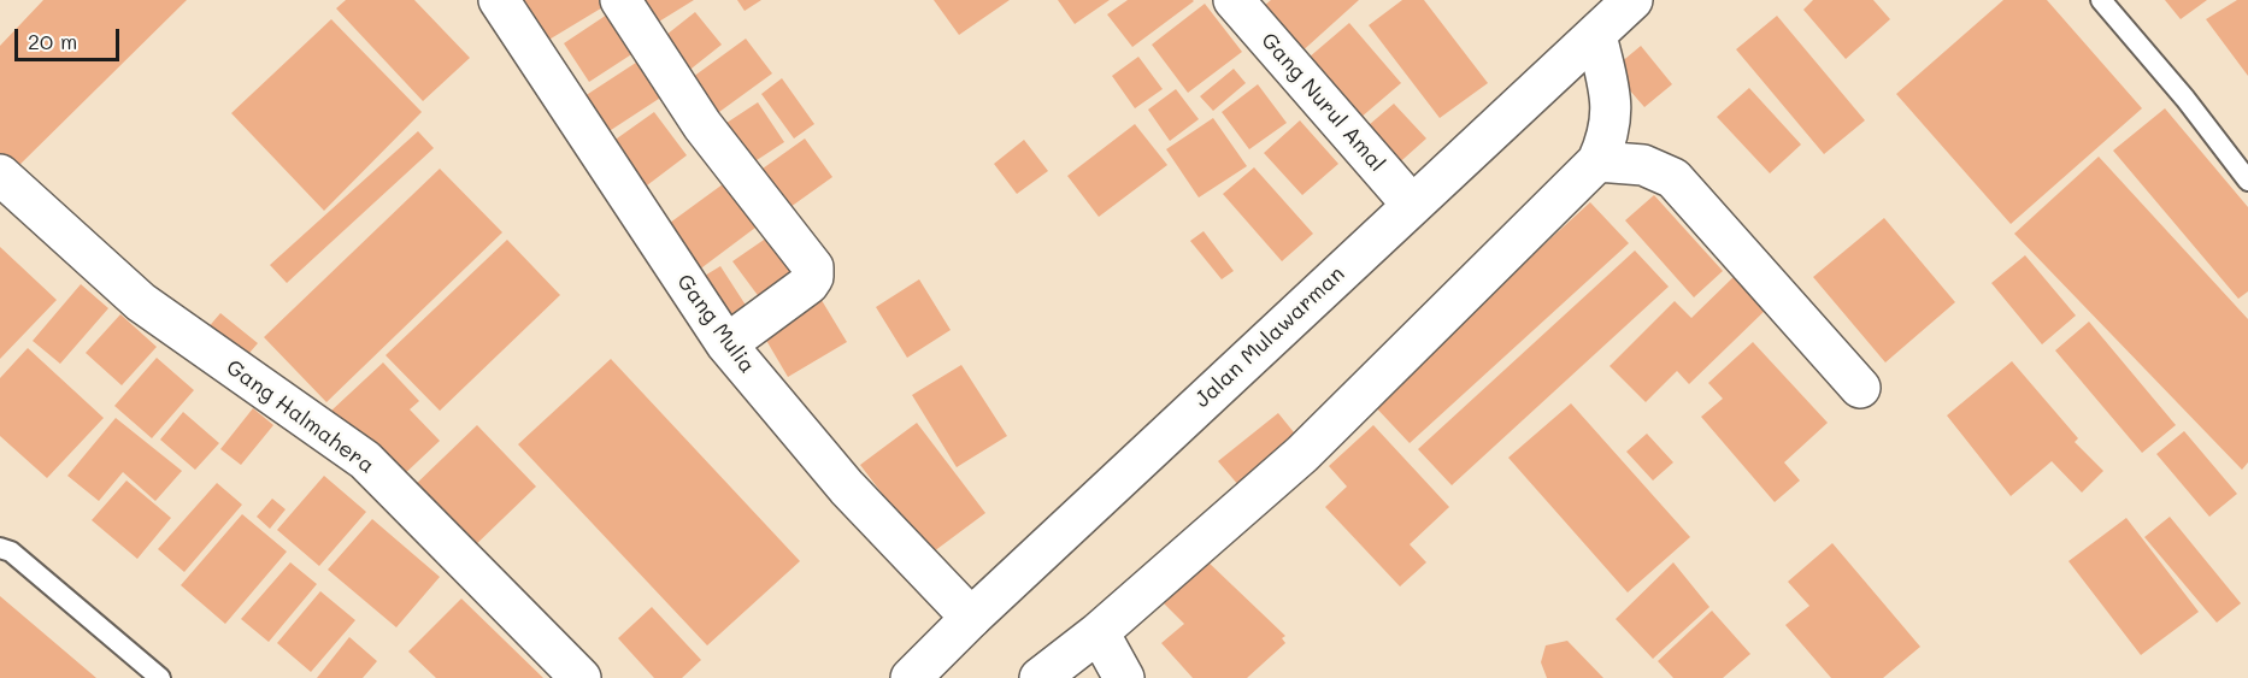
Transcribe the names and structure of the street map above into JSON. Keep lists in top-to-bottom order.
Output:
{
  "streets": {
    "main road": [
      "Gang Nurul Amal",
      "Gang Mulia",
      "Jalan Mulawarman",
      "Gang Halmahera"
    ]
  },
  "crossings": [
    ["Gang Nurul Amal", "Jalan Mulawarman"],
    ["Gang Mulia", "Jalan Mulawarman"]
  ],
  "scale_bar": "20 m"
}
